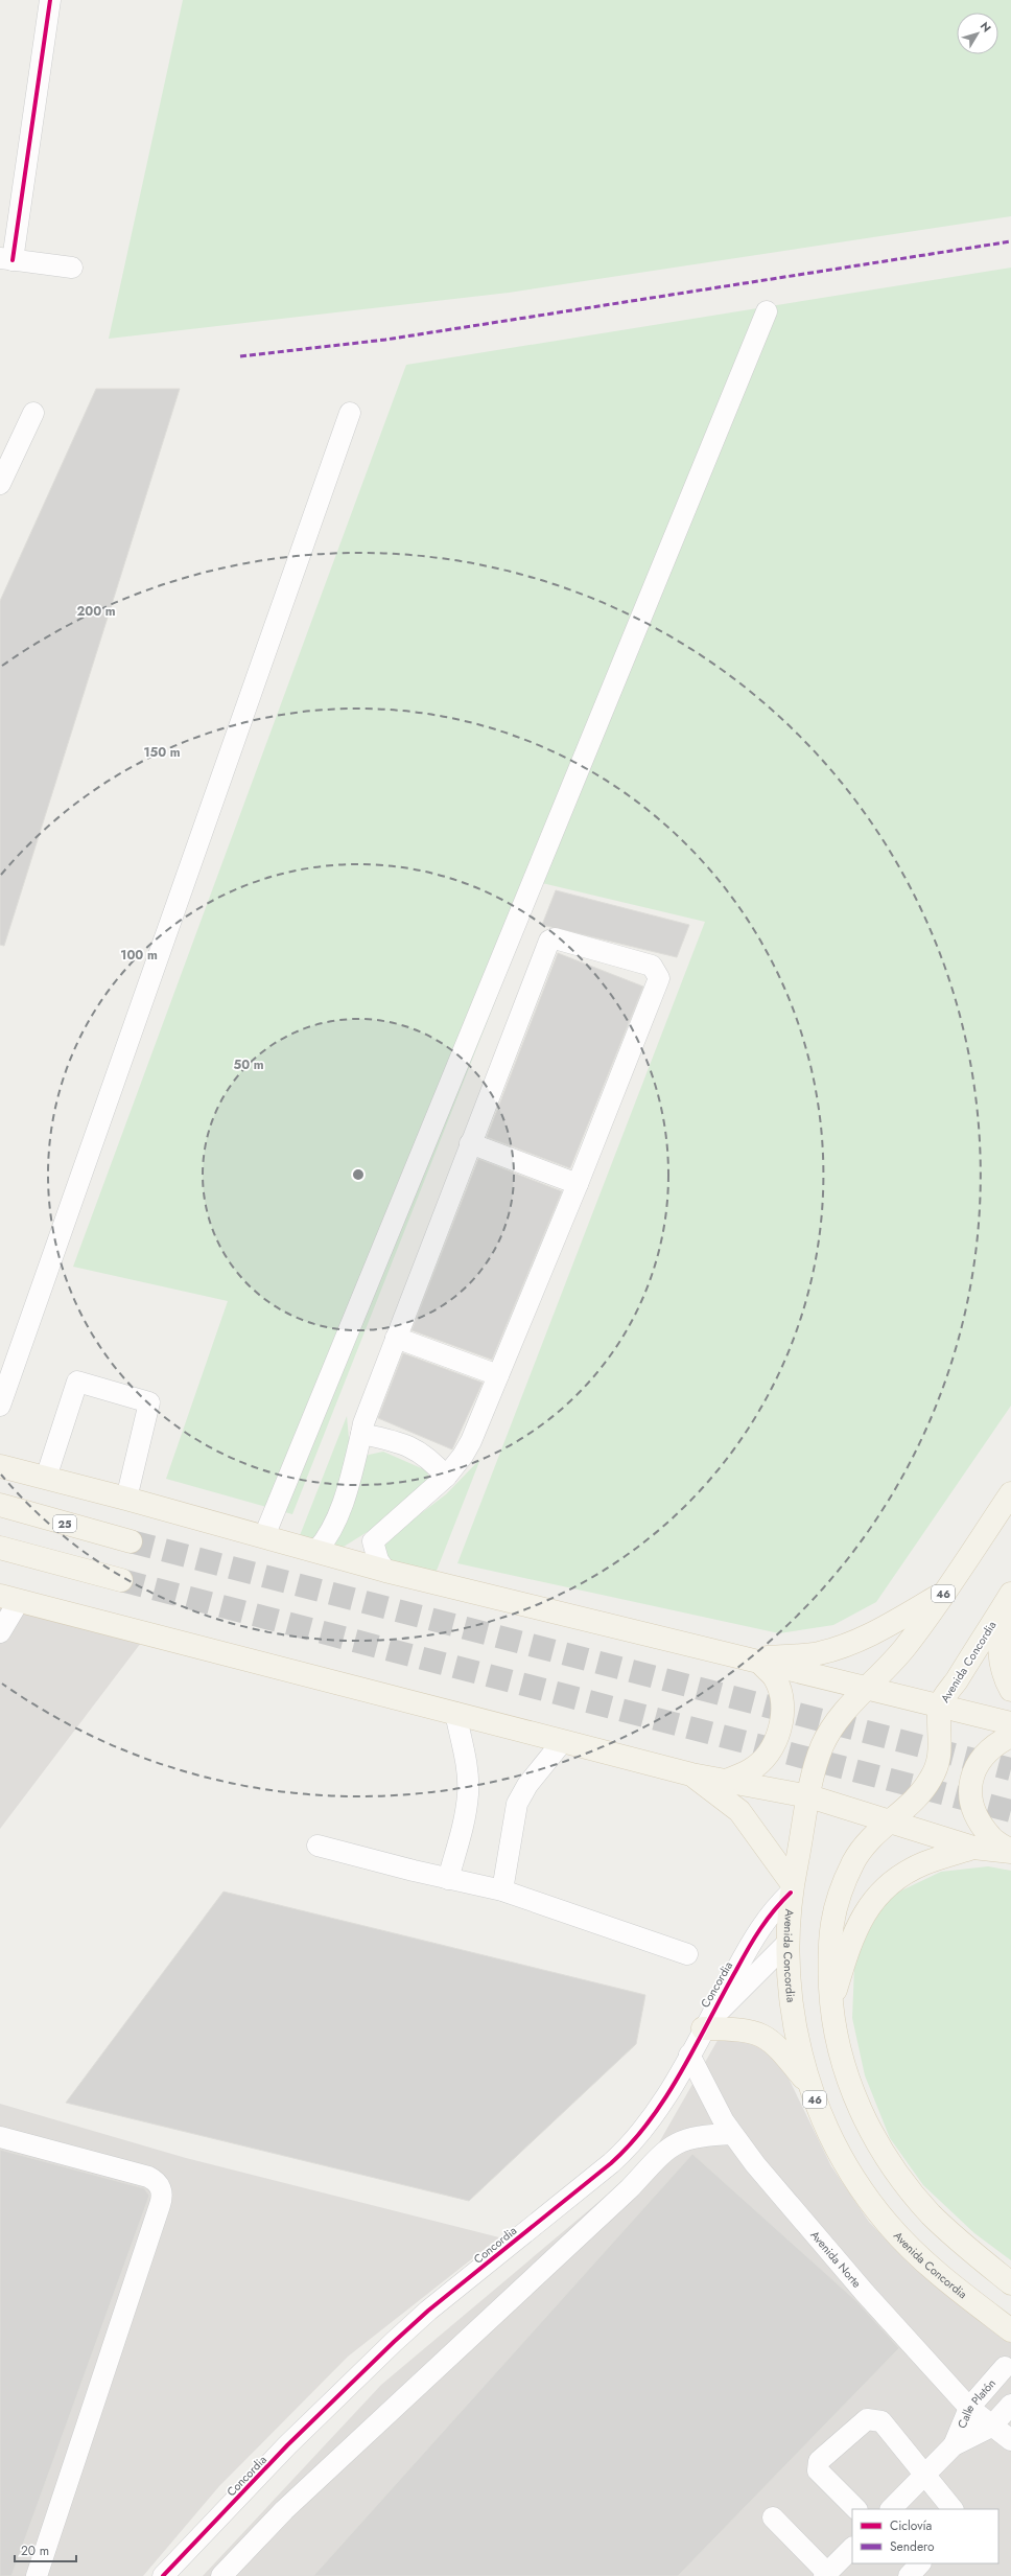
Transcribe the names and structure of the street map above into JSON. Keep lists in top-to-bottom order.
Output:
{
  "streets": {
    "main road": ["25", "46", "Avenida Concordia"],
    "street": ["Concordia", "Avenida Norte", "Calle Platón"]
  },
  "crossings": [
    ["Avenida Concordia", "Concordia"],
    ["Concordia", "Avenida Norte"],
    ["Avenida Norte", "Calle Platón"]
  ],
  "legend": ["Ciclovía", "Sendero"],
  "scale_bar": "20 m",
  "north": "top right",
  "rings": [
    "200 m",
    "150 m",
    "100 m",
    "50 m"
  ]
}
